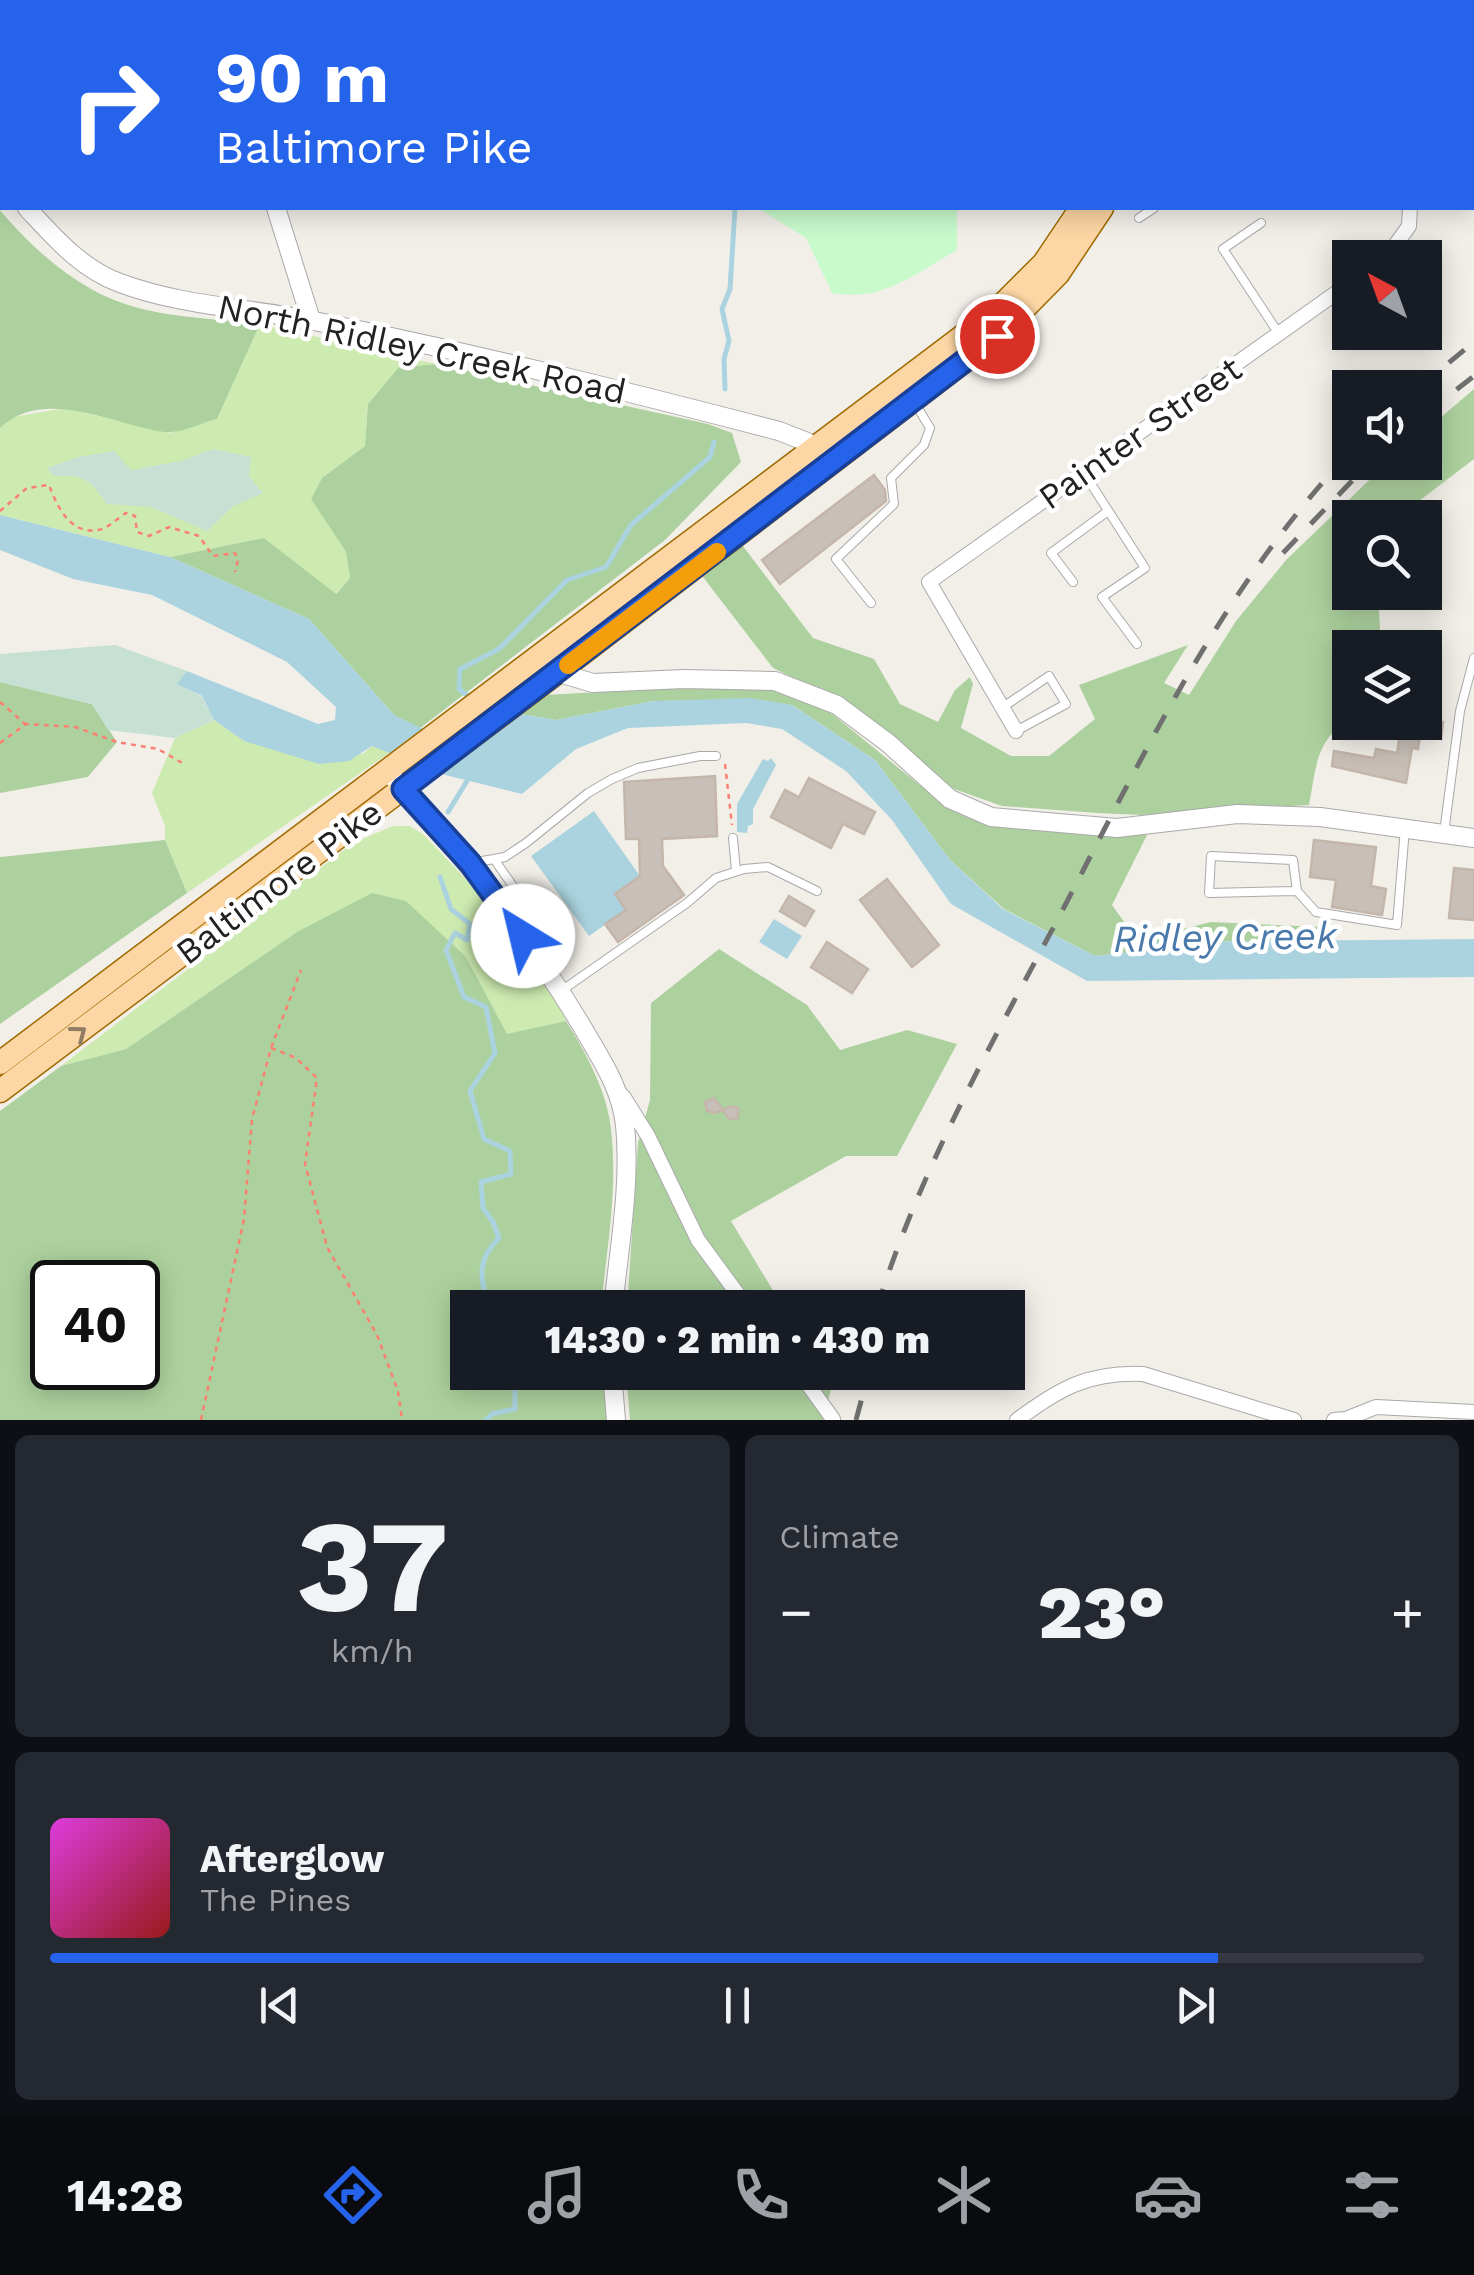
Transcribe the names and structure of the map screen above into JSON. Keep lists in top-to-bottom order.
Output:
{
  "streets": {
    "main road": ["Baltimore Pike"],
    "street": ["North Ridley Creek Road", "Painter Street"]
  },
  "crossings": [
    ["North Ridley Creek Road", "Baltimore Pike"]
  ],
  "water": ["Ridley Creek"],
  "north": "top left",
  "page": {
    "turn": ["90 m", "Baltimore Pike"],
    "limit": "40",
    "trip": "14:30 · 2 min · 430 m",
    "tile": [
      ["37", "km/h"],
      "Climate"
    ],
    "heat": ["−", "23°", "+"],
    "song": ["Afterglow", "The Pines"],
    "tabs": "14:28"
  }
}
